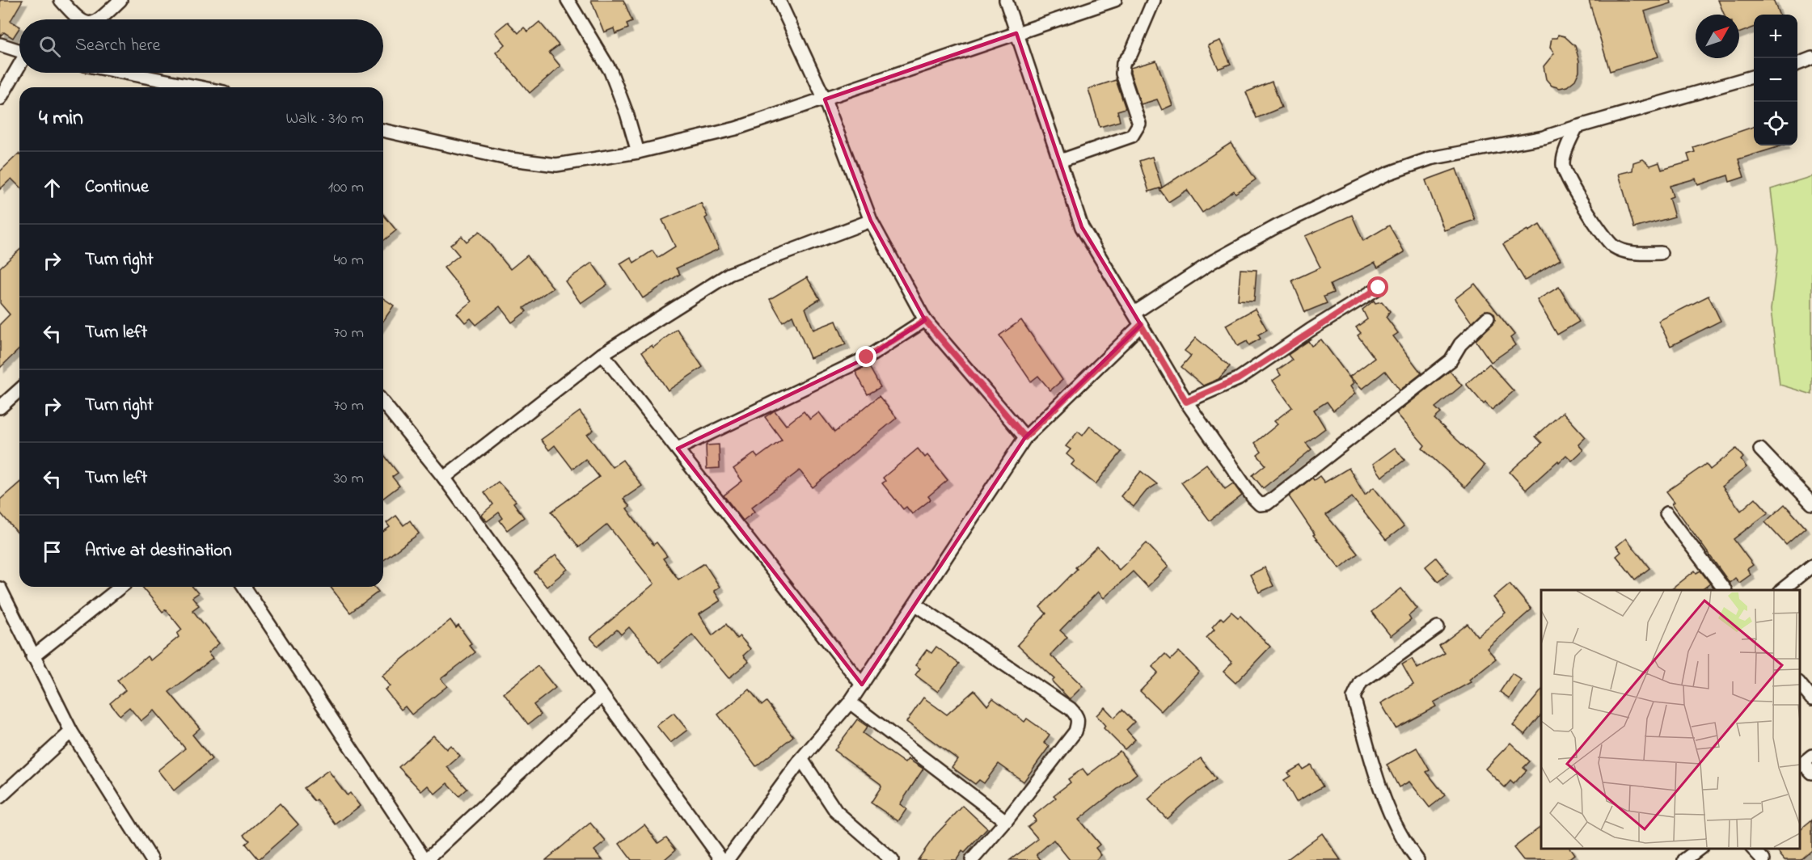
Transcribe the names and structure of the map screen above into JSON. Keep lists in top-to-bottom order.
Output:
{
  "north": "top right",
  "page": {
    "map_buttons": ["+", "−"],
    "search": "Search here",
    "heading": ["4 min", "Walk · 310 m"],
    "list": [
      ["Continue", "100 m"],
      ["Turn right", "40 m"],
      ["Turn left", "70 m"],
      ["Turn right", "70 m"],
      ["Turn left", "30 m"],
      "Arrive at destination"
    ]
  }
}
